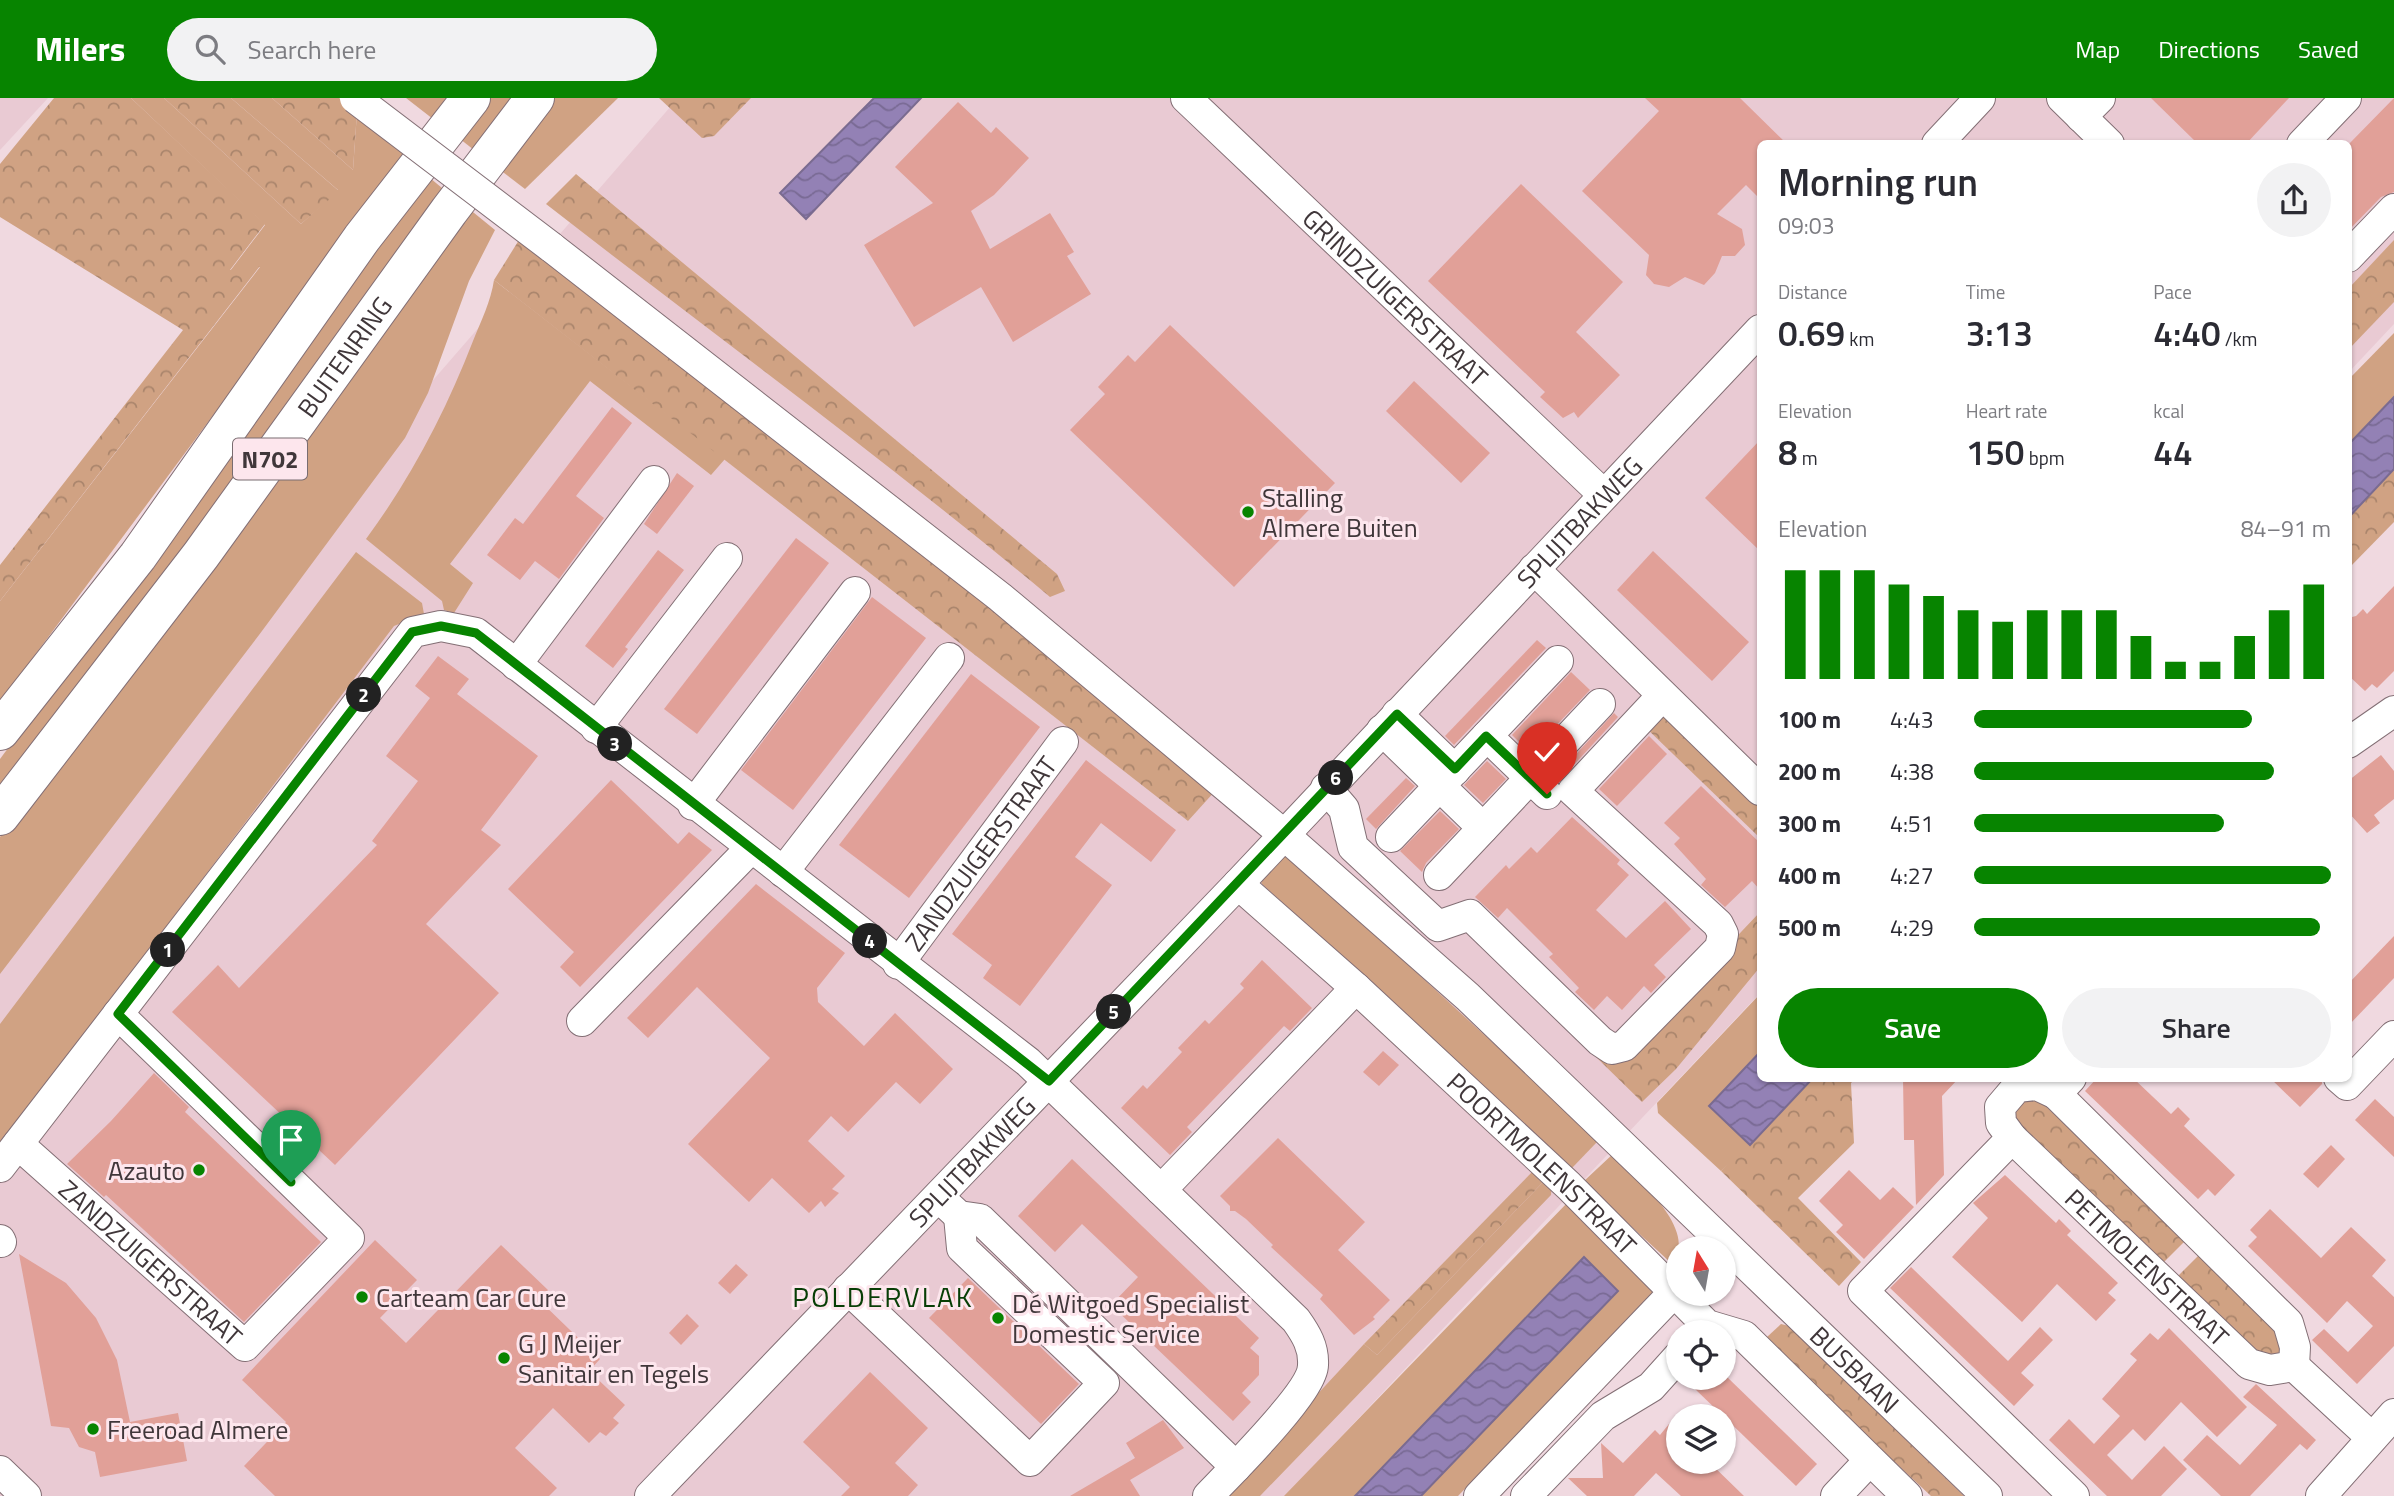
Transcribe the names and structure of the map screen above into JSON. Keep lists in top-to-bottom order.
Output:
{
  "streets": {
    "highway": ["BUITENRING", "N702"],
    "street": [
      "GRINDZUIGERSTRAAT",
      "SPLIJTBAKWEG",
      "ZANDZUIGERSTRAAT",
      "POORTMOLENSTRAAT",
      "PETMOLENSTRAAT",
      "BUSBAAN"
    ]
  },
  "crossings": [
    ["GRINDZUIGERSTRAAT", "SPLIJTBAKWEG"],
    ["SPLIJTBAKWEG", "ZANDZUIGERSTRAAT"],
    ["SPLIJTBAKWEG", "POORTMOLENSTRAAT"],
    ["SPLIJTBAKWEG", "BUSBAAN"]
  ],
  "districts": ["POLDERVLAK"],
  "places": [
    "Stalling Almere Buiten",
    "Azauto",
    "Carteam Car Cure",
    "Dé Witgoed Specialist Domestic Service",
    "G J Meijer Sanitair en Tegels",
    "Freeroad Almere"
  ],
  "north": "top",
  "page": {
    "header": "Milers",
    "search": "Search here",
    "nav": ["Map", "Directions", "Saved"],
    "heading": ["Morning run", "09:03"],
    "stats": [
      ["Distance", "0.69 km"],
      ["Time", "3:13"],
      ["Pace", "4:40 /km"],
      ["Elevation", "8 m"],
      ["Heart rate", "150 bpm"],
      ["kcal", "44"]
    ],
    "chart": ["Elevation", "84–91 m"],
    "pins": [
      "2",
      "3",
      "6",
      "4",
      "1",
      "5"
    ],
    "list": [
      {
        "name": "100 m",
        "note": "4:43"
      },
      {
        "name": "200 m",
        "note": "4:38"
      },
      {
        "name": "300 m",
        "note": "4:51"
      },
      {
        "name": "400 m",
        "note": "4:27"
      },
      {
        "name": "500 m",
        "note": "4:29"
      }
    ],
    "buttons": ["Save", "Share"]
  }
}
